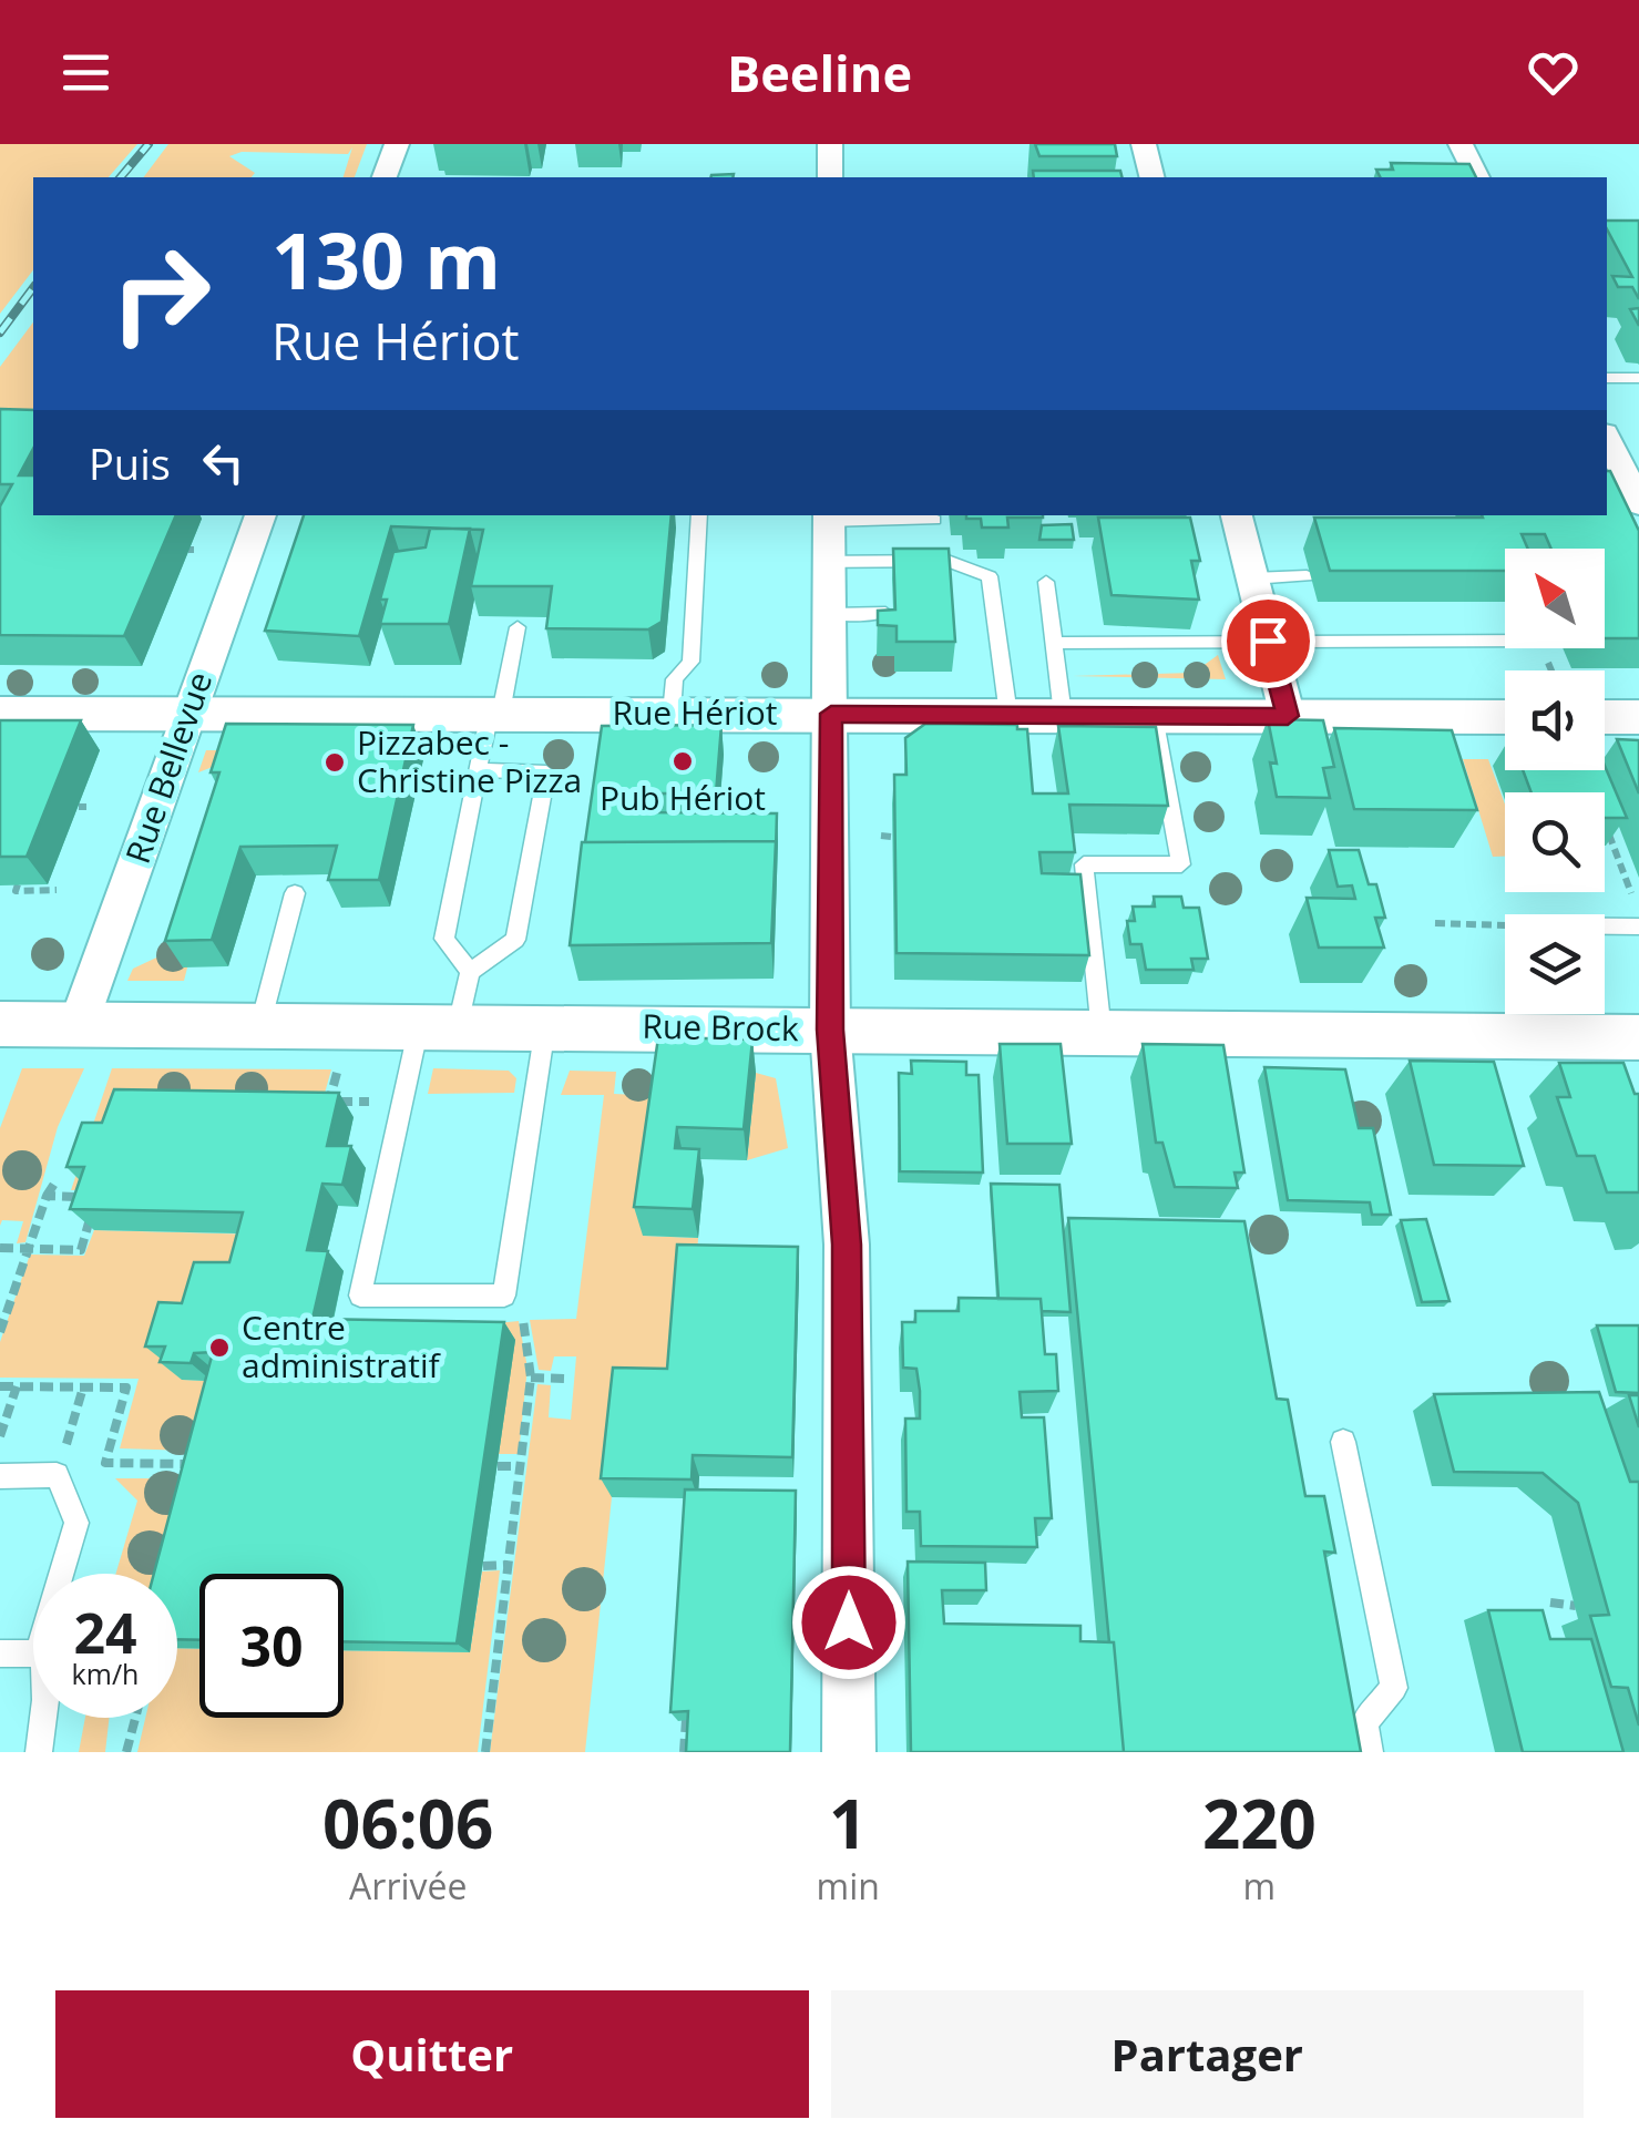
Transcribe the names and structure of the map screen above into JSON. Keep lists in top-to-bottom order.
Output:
{
  "streets": {
    "street": ["Rue Hériot", "Rue Bellevue", "Rue Brock"]
  },
  "crossings": [
    ["Rue Hériot", "Rue Bellevue"],
    ["Rue Bellevue", "Rue Brock"]
  ],
  "places": ["Pub Hériot", "Pizzabec - Christine Pizza", "Centre administratif"],
  "north": "top left",
  "page": {
    "header": "Beeline",
    "turn": ["130 m", "Rue Hériot"],
    "then": "Puis",
    "speed": "24 km/h",
    "limit": "30",
    "eta": [
      "06:06",
      "Arrivée",
      "1",
      "min",
      "220",
      "m"
    ],
    "buttons": ["Quitter", "Partager"]
  }
}
